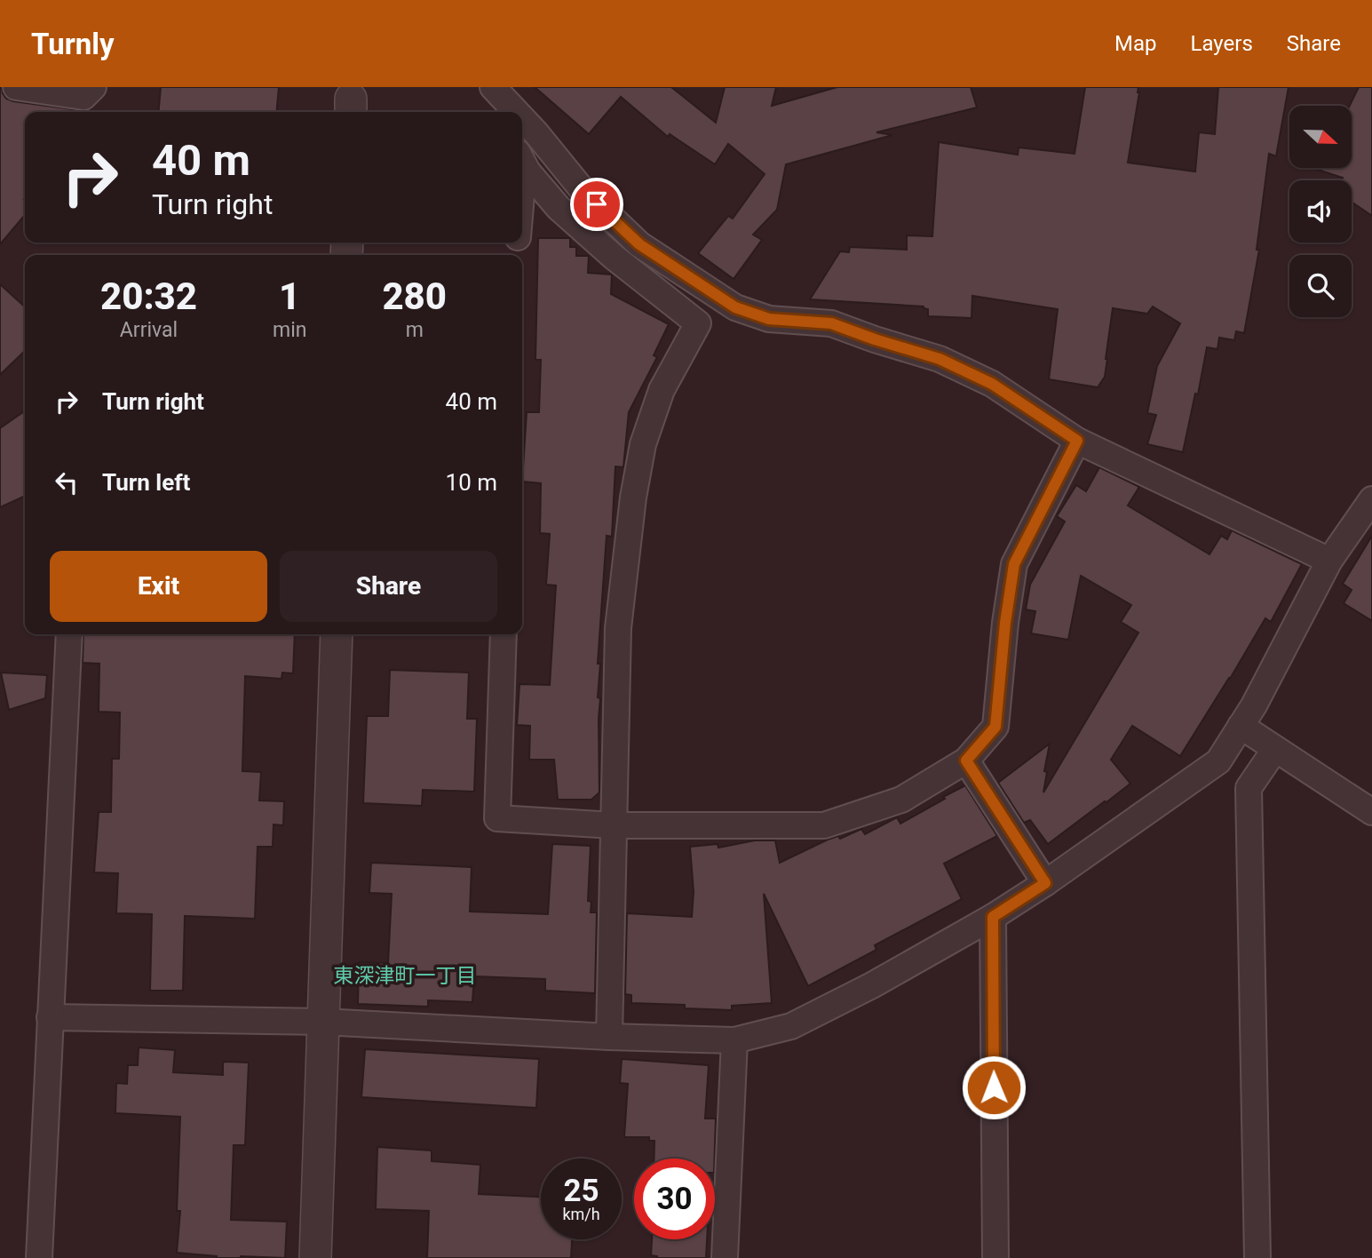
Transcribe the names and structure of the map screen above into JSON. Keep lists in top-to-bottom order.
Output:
{
  "districts": ["東深津町一丁目"],
  "north": "right",
  "page": {
    "header": "Turnly",
    "nav": ["Map", "Layers", "Share"],
    "turn": ["40 m", "Turn right"],
    "eta": [
      "20:32",
      "Arrival",
      "1",
      "min",
      "280",
      "m"
    ],
    "list": [
      {
        "name": "Turn right",
        "value": "40 m"
      },
      {
        "name": "Turn left",
        "value": "10 m"
      }
    ],
    "buttons": ["Exit", "Share"],
    "speed": "25 km/h",
    "limit": "30"
  }
}
